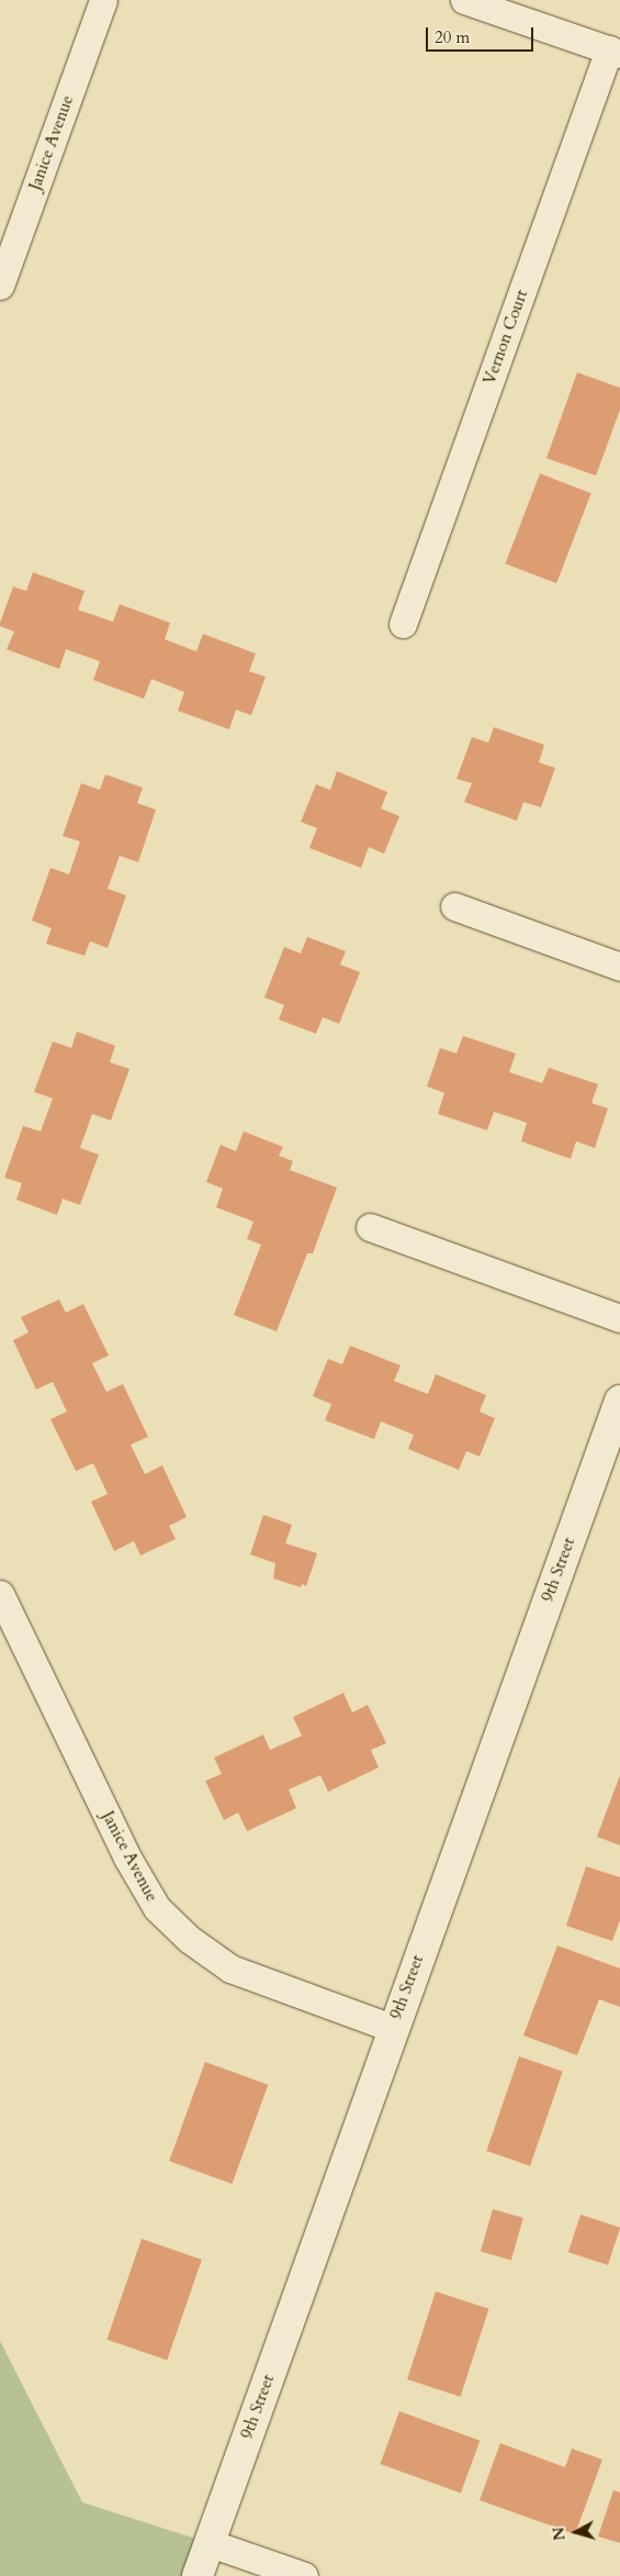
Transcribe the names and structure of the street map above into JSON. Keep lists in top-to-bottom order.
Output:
{
  "streets": {
    "street": ["Janice Avenue", "Vernon Court", "9th Street"]
  },
  "crossings": [
    ["Janice Avenue", "9th Street"]
  ],
  "scale_bar": "20 m",
  "north": "left"
}
